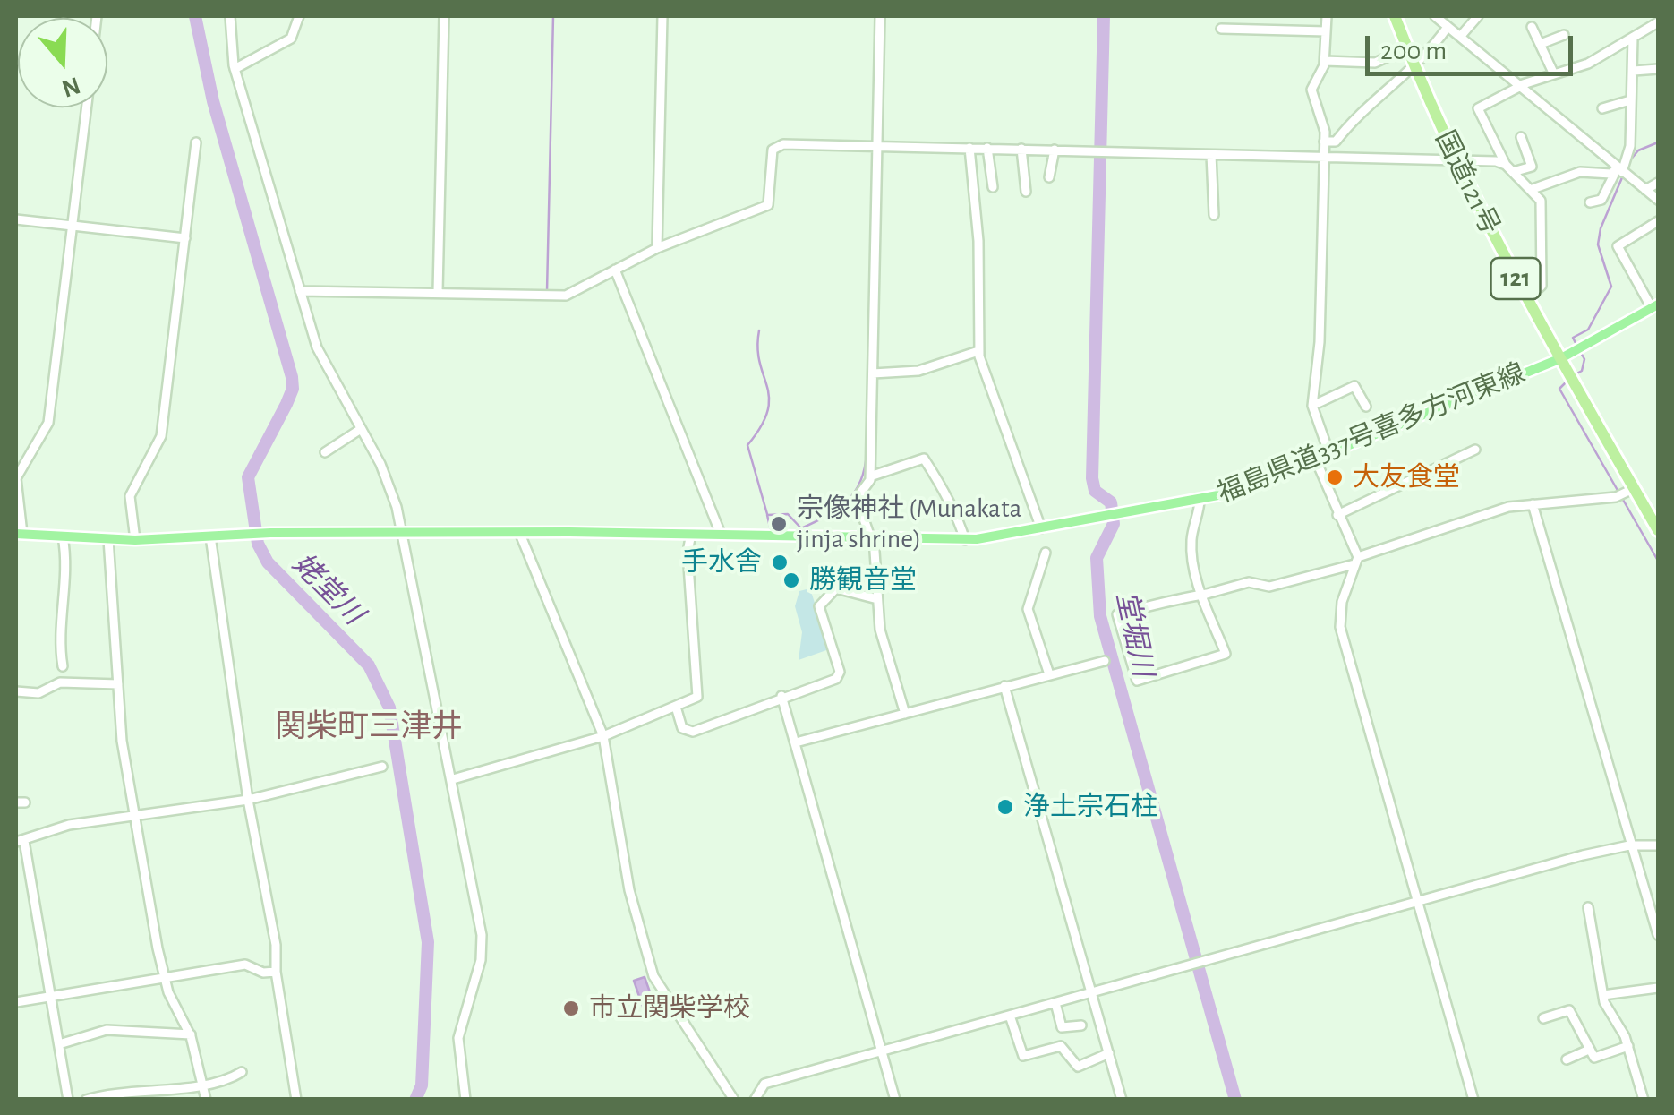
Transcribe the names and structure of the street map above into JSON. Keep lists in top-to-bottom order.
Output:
{
  "streets": {
    "highway": ["国道121号", "121"],
    "main road": ["福島県道337号喜多方河東線"]
  },
  "crossings": [
    ["国道121号", "福島県道337号喜多方河東線"]
  ],
  "districts": ["関柴町三津井"],
  "water": ["姥堂川", "堂堀川"],
  "places": [
    "大友食堂",
    "宗像神社 (Munakata jinja shrine)",
    "手水舎",
    "勝観音堂",
    "浄土宗石柱",
    "市立関柴学校"
  ],
  "scale_bar": "200 m",
  "north": "bottom"
}
